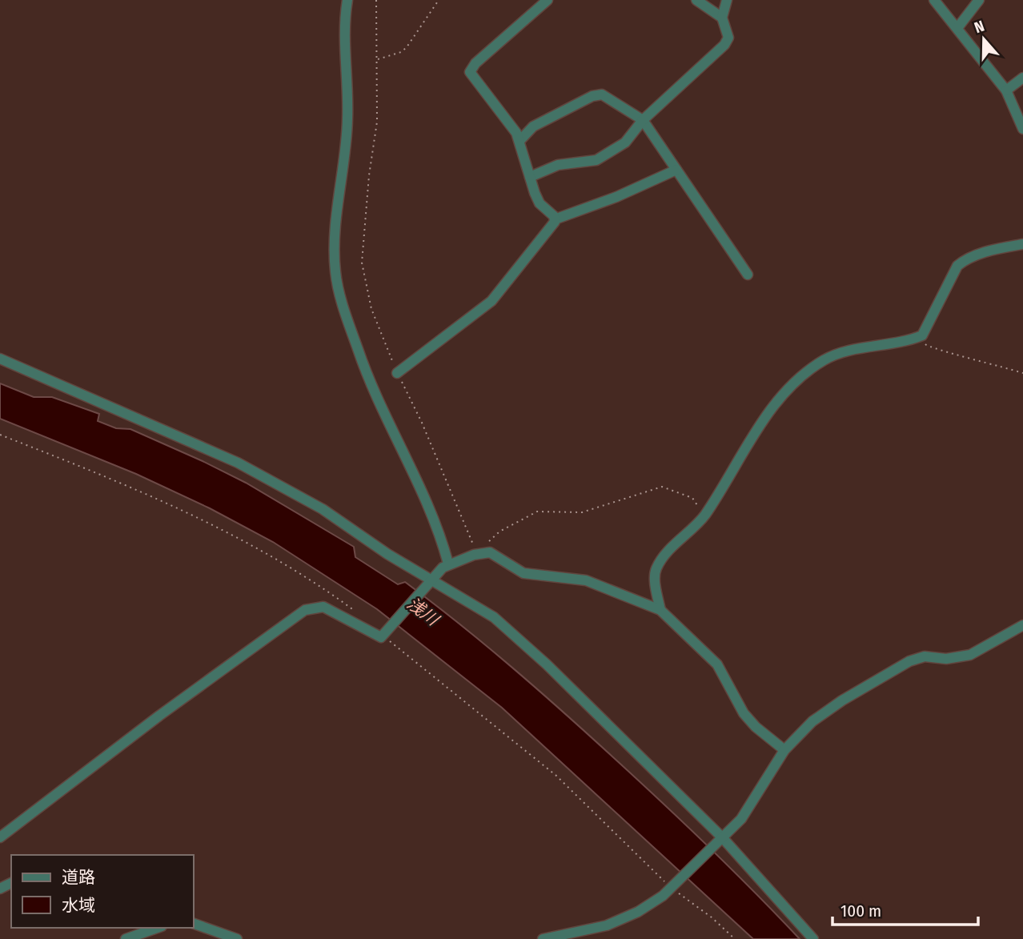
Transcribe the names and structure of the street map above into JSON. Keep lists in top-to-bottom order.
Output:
{
  "water": ["浅川"],
  "legend": ["道路", "水域"],
  "scale_bar": "100 m",
  "north": "top"
}
